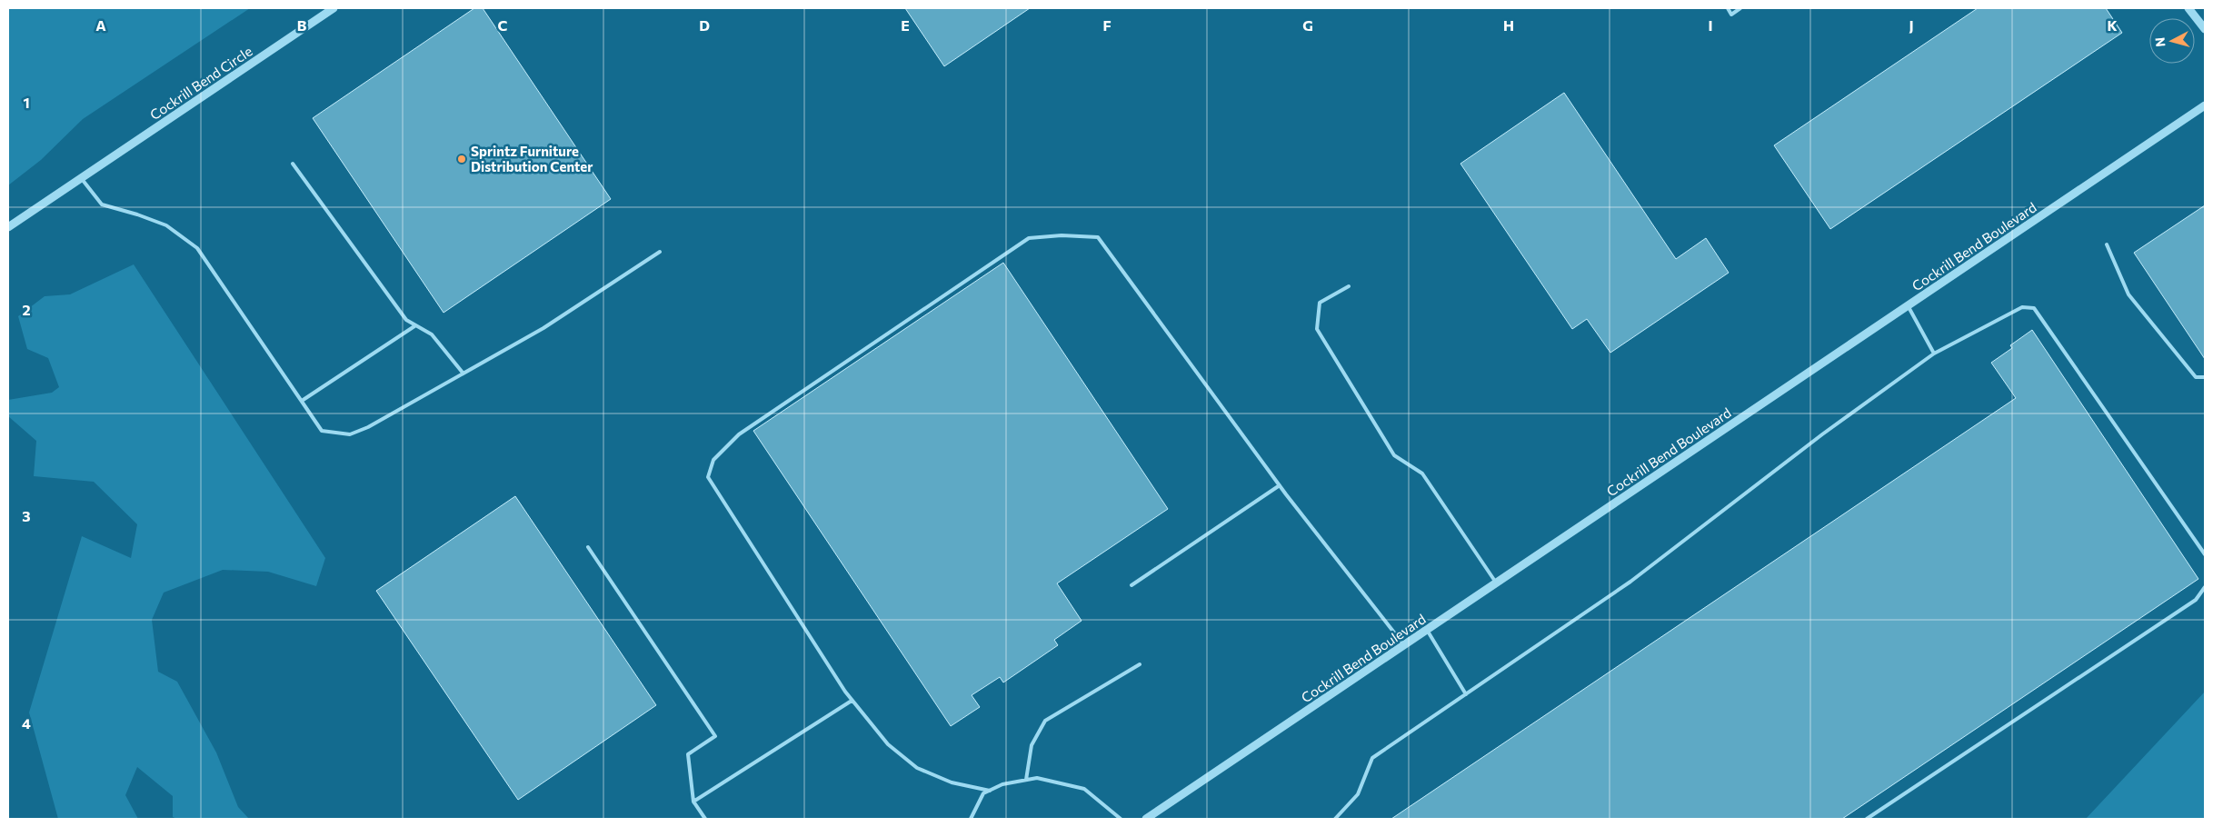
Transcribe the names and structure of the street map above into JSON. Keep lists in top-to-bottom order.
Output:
{
  "streets": {
    "street": ["Cockrill Bend Circle", "Cockrill Bend Boulevard"]
  },
  "places": ["Sprintz Furniture Distribution Center"],
  "north": "left",
  "grid": {
    "columns": [
      "A",
      "B",
      "C",
      "D",
      "E",
      "F",
      "G",
      "H",
      "I",
      "J",
      "K"
    ],
    "rows": [
      "1",
      "2",
      "3",
      "4"
    ]
  }
}
